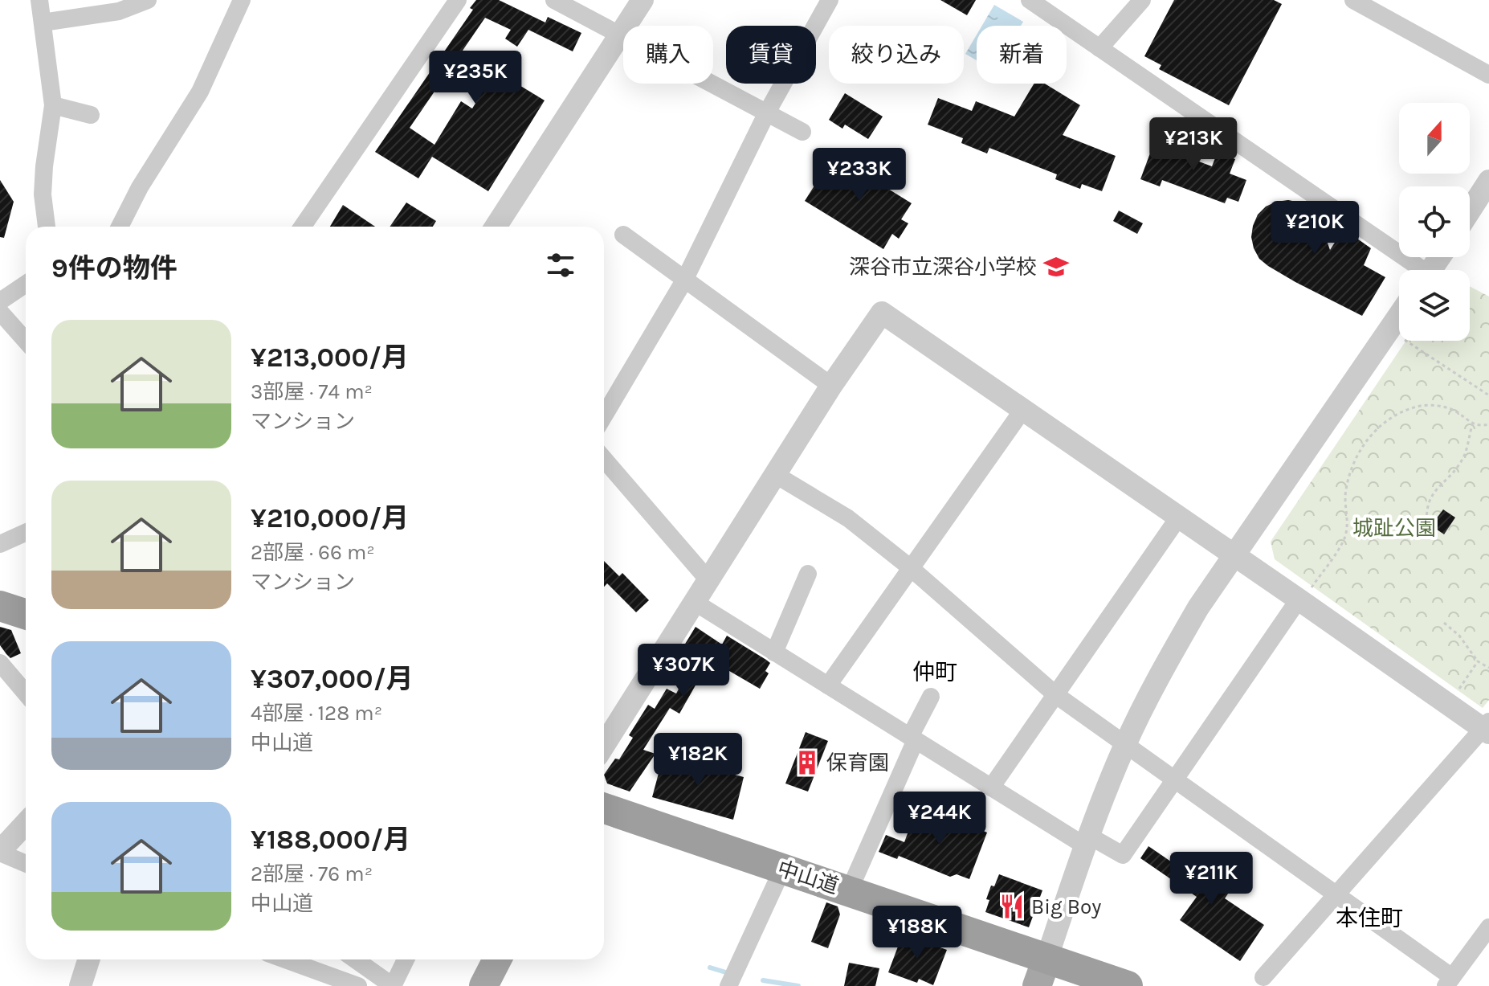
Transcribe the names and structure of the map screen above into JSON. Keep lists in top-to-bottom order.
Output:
{
  "streets": {
    "highway": ["中山道"]
  },
  "districts": ["仲町", "本住町"],
  "parks": ["城趾公園"],
  "places": {
    "school or university": ["深谷市立深谷小学校"],
    "building": ["保育園"],
    "restaurant": ["Big Boy"]
  },
  "north": "top",
  "page": {
    "chip": [
      "購入",
      "賃貸",
      "絞り込み",
      "新着"
    ],
    "price": [
      "¥235K",
      "¥213K",
      "¥233K",
      "¥210K",
      "¥307K",
      "¥182K",
      "¥244K",
      "¥211K",
      "¥188K"
    ],
    "heading": "9件の物件",
    "list": [
      {
        "name": "¥213,000/月",
        "note": "3部屋 · 74 m² · マンション"
      },
      {
        "name": "¥210,000/月",
        "note": "2部屋 · 66 m² · マンション"
      },
      {
        "name": "¥307,000/月",
        "note": "4部屋 · 128 m² · 中山道"
      },
      {
        "name": "¥188,000/月",
        "note": "2部屋 · 76 m² · 中山道"
      }
    ]
  }
}
